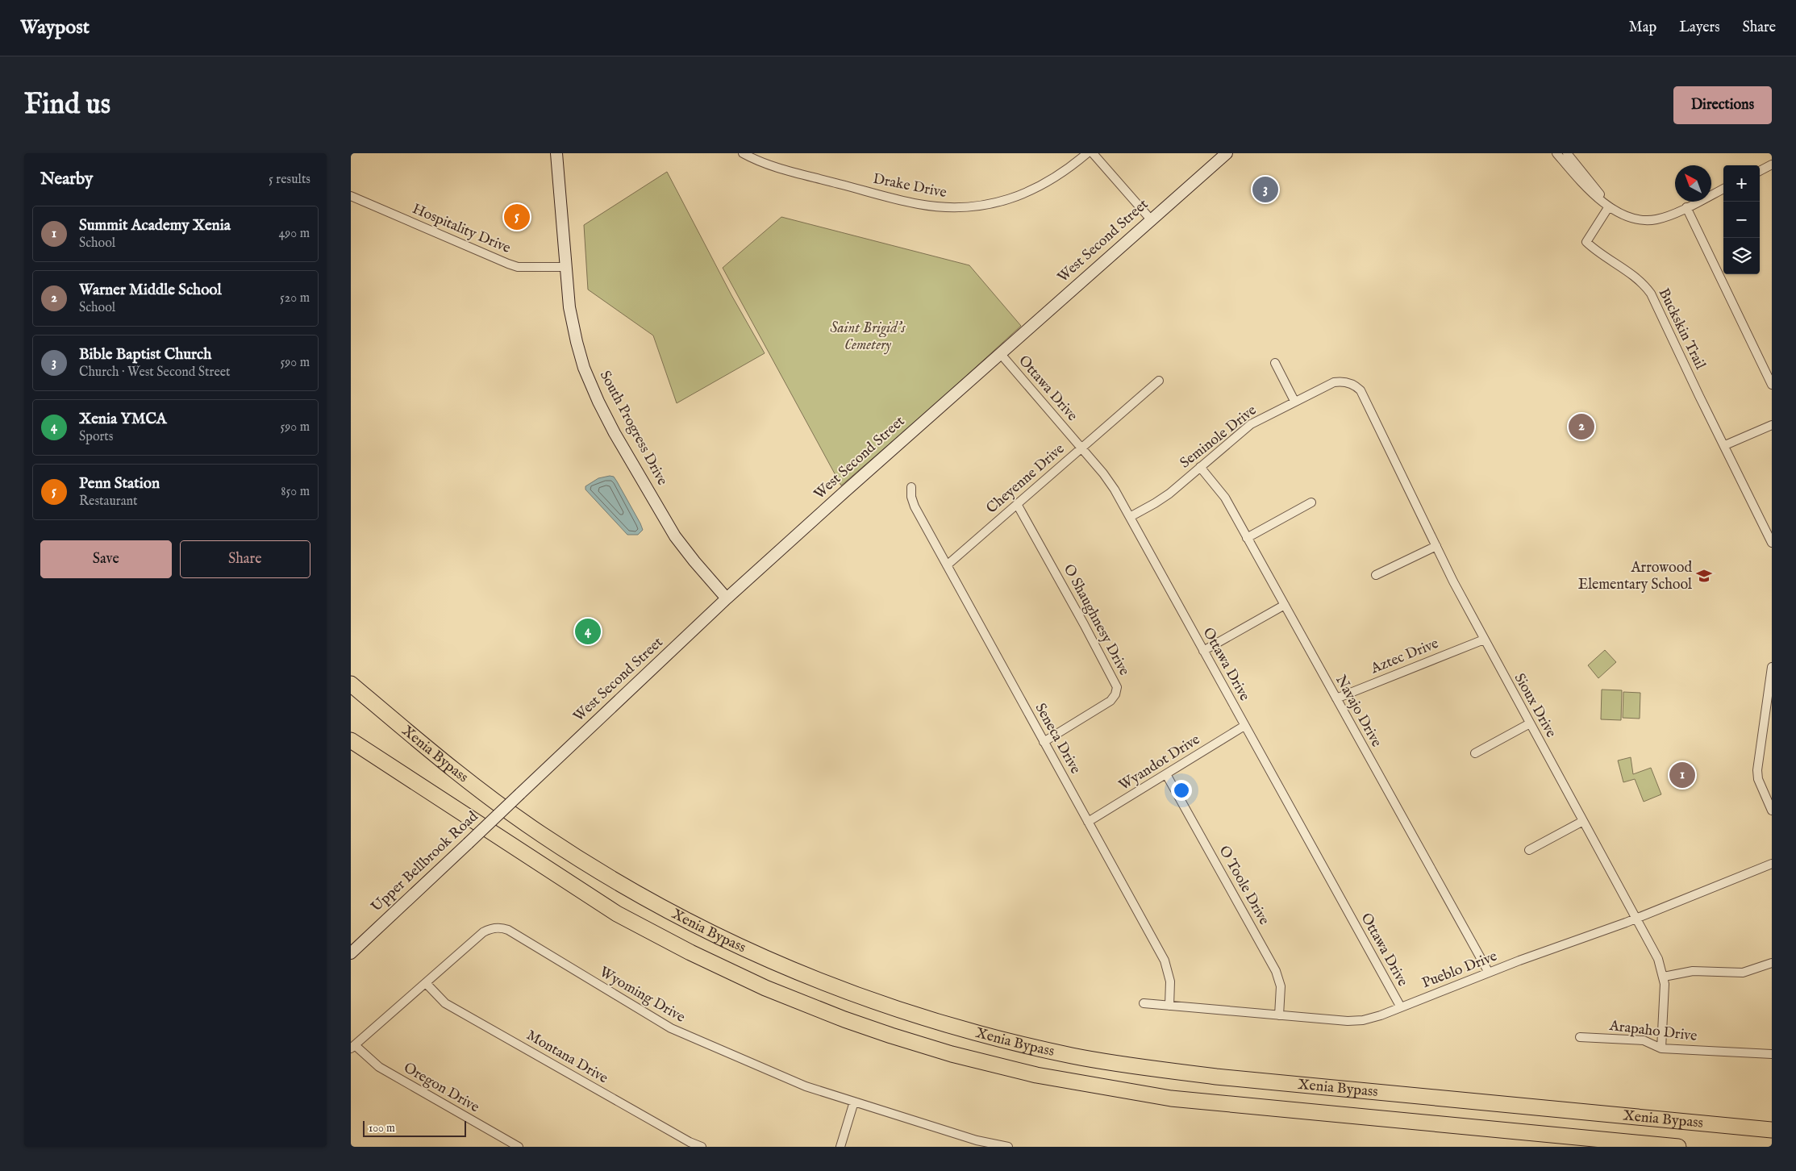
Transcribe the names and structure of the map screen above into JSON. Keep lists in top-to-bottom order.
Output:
{
  "streets": {
    "highway": ["Xenia Bypass"],
    "main road": ["West Second Street", "South Progress Drive", "Upper Bellbrook Road"],
    "street": [
      "Drake Drive",
      "Hospitality Drive",
      "Buckskin Trail",
      "Ottawa Drive",
      "Seminole Drive",
      "Cheyenne Drive",
      "O Shaughnesy Drive",
      "Aztec Drive",
      "Sioux Drive",
      "Navajo Drive",
      "Seneca Drive",
      "Wyandot Drive",
      "O Toole Drive",
      "Pueblo Drive",
      "Wyoming Drive",
      "Arapaho Drive",
      "Montana Drive",
      "Oregon Drive"
    ]
  },
  "crossings": [
    ["Hospitality Drive", "South Progress Drive"],
    ["West Second Street", "Ottawa Drive"],
    ["West Second Street", "South Progress Drive"],
    ["West Second Street", "Upper Bellbrook Road"],
    ["Ottawa Drive", "Seminole Drive"],
    ["Ottawa Drive", "Cheyenne Drive"],
    ["Ottawa Drive", "Wyandot Drive"],
    ["Ottawa Drive", "Pueblo Drive"],
    ["Seminole Drive", "Sioux Drive"],
    ["Seminole Drive", "Navajo Drive"],
    ["Cheyenne Drive", "O Shaughnesy Drive"],
    ["Cheyenne Drive", "Seneca Drive"],
    ["O Shaughnesy Drive", "Seneca Drive"],
    ["Aztec Drive", "Sioux Drive"],
    ["Aztec Drive", "Navajo Drive"],
    ["Sioux Drive", "Pueblo Drive"],
    ["Sioux Drive", "Arapaho Drive"],
    ["Navajo Drive", "Pueblo Drive"],
    ["Seneca Drive", "Wyandot Drive"],
    ["Seneca Drive", "Pueblo Drive"],
    ["Wyandot Drive", "O Toole Drive"],
    ["O Toole Drive", "Pueblo Drive"],
    ["Wyoming Drive", "Montana Drive"],
    ["Wyoming Drive", "Oregon Drive"]
  ],
  "parks": ["Saint Brigid’s Cemetery"],
  "places": {
    "school or university": ["Arrowood Elementary School"]
  },
  "scale_bar": "100 m",
  "north": "top left",
  "page": {
    "header": "Waypost",
    "nav": ["Map", "Layers", "Share"],
    "buttons": [
      "Directions",
      ["Save", "Share"]
    ],
    "title": "Find us",
    "heading": ["Nearby", "5 results"],
    "map_buttons": ["+", "−"],
    "pins": [
      "3",
      "5",
      "2",
      "4",
      "1"
    ],
    "list": [
      {
        "mark": "1",
        "name": "Summit Academy Xenia",
        "note": "School",
        "value": "490 m"
      },
      {
        "mark": "2",
        "name": "Warner Middle School",
        "note": "School",
        "value": "520 m"
      },
      {
        "mark": "3",
        "name": "Bible Baptist Church",
        "note": "Church · West Second Street",
        "value": "590 m"
      },
      {
        "mark": "4",
        "name": "Xenia YMCA",
        "note": "Sports",
        "value": "590 m"
      },
      {
        "mark": "5",
        "name": "Penn Station",
        "note": "Restaurant",
        "value": "850 m"
      }
    ],
    "scale": "100 m"
  }
}
